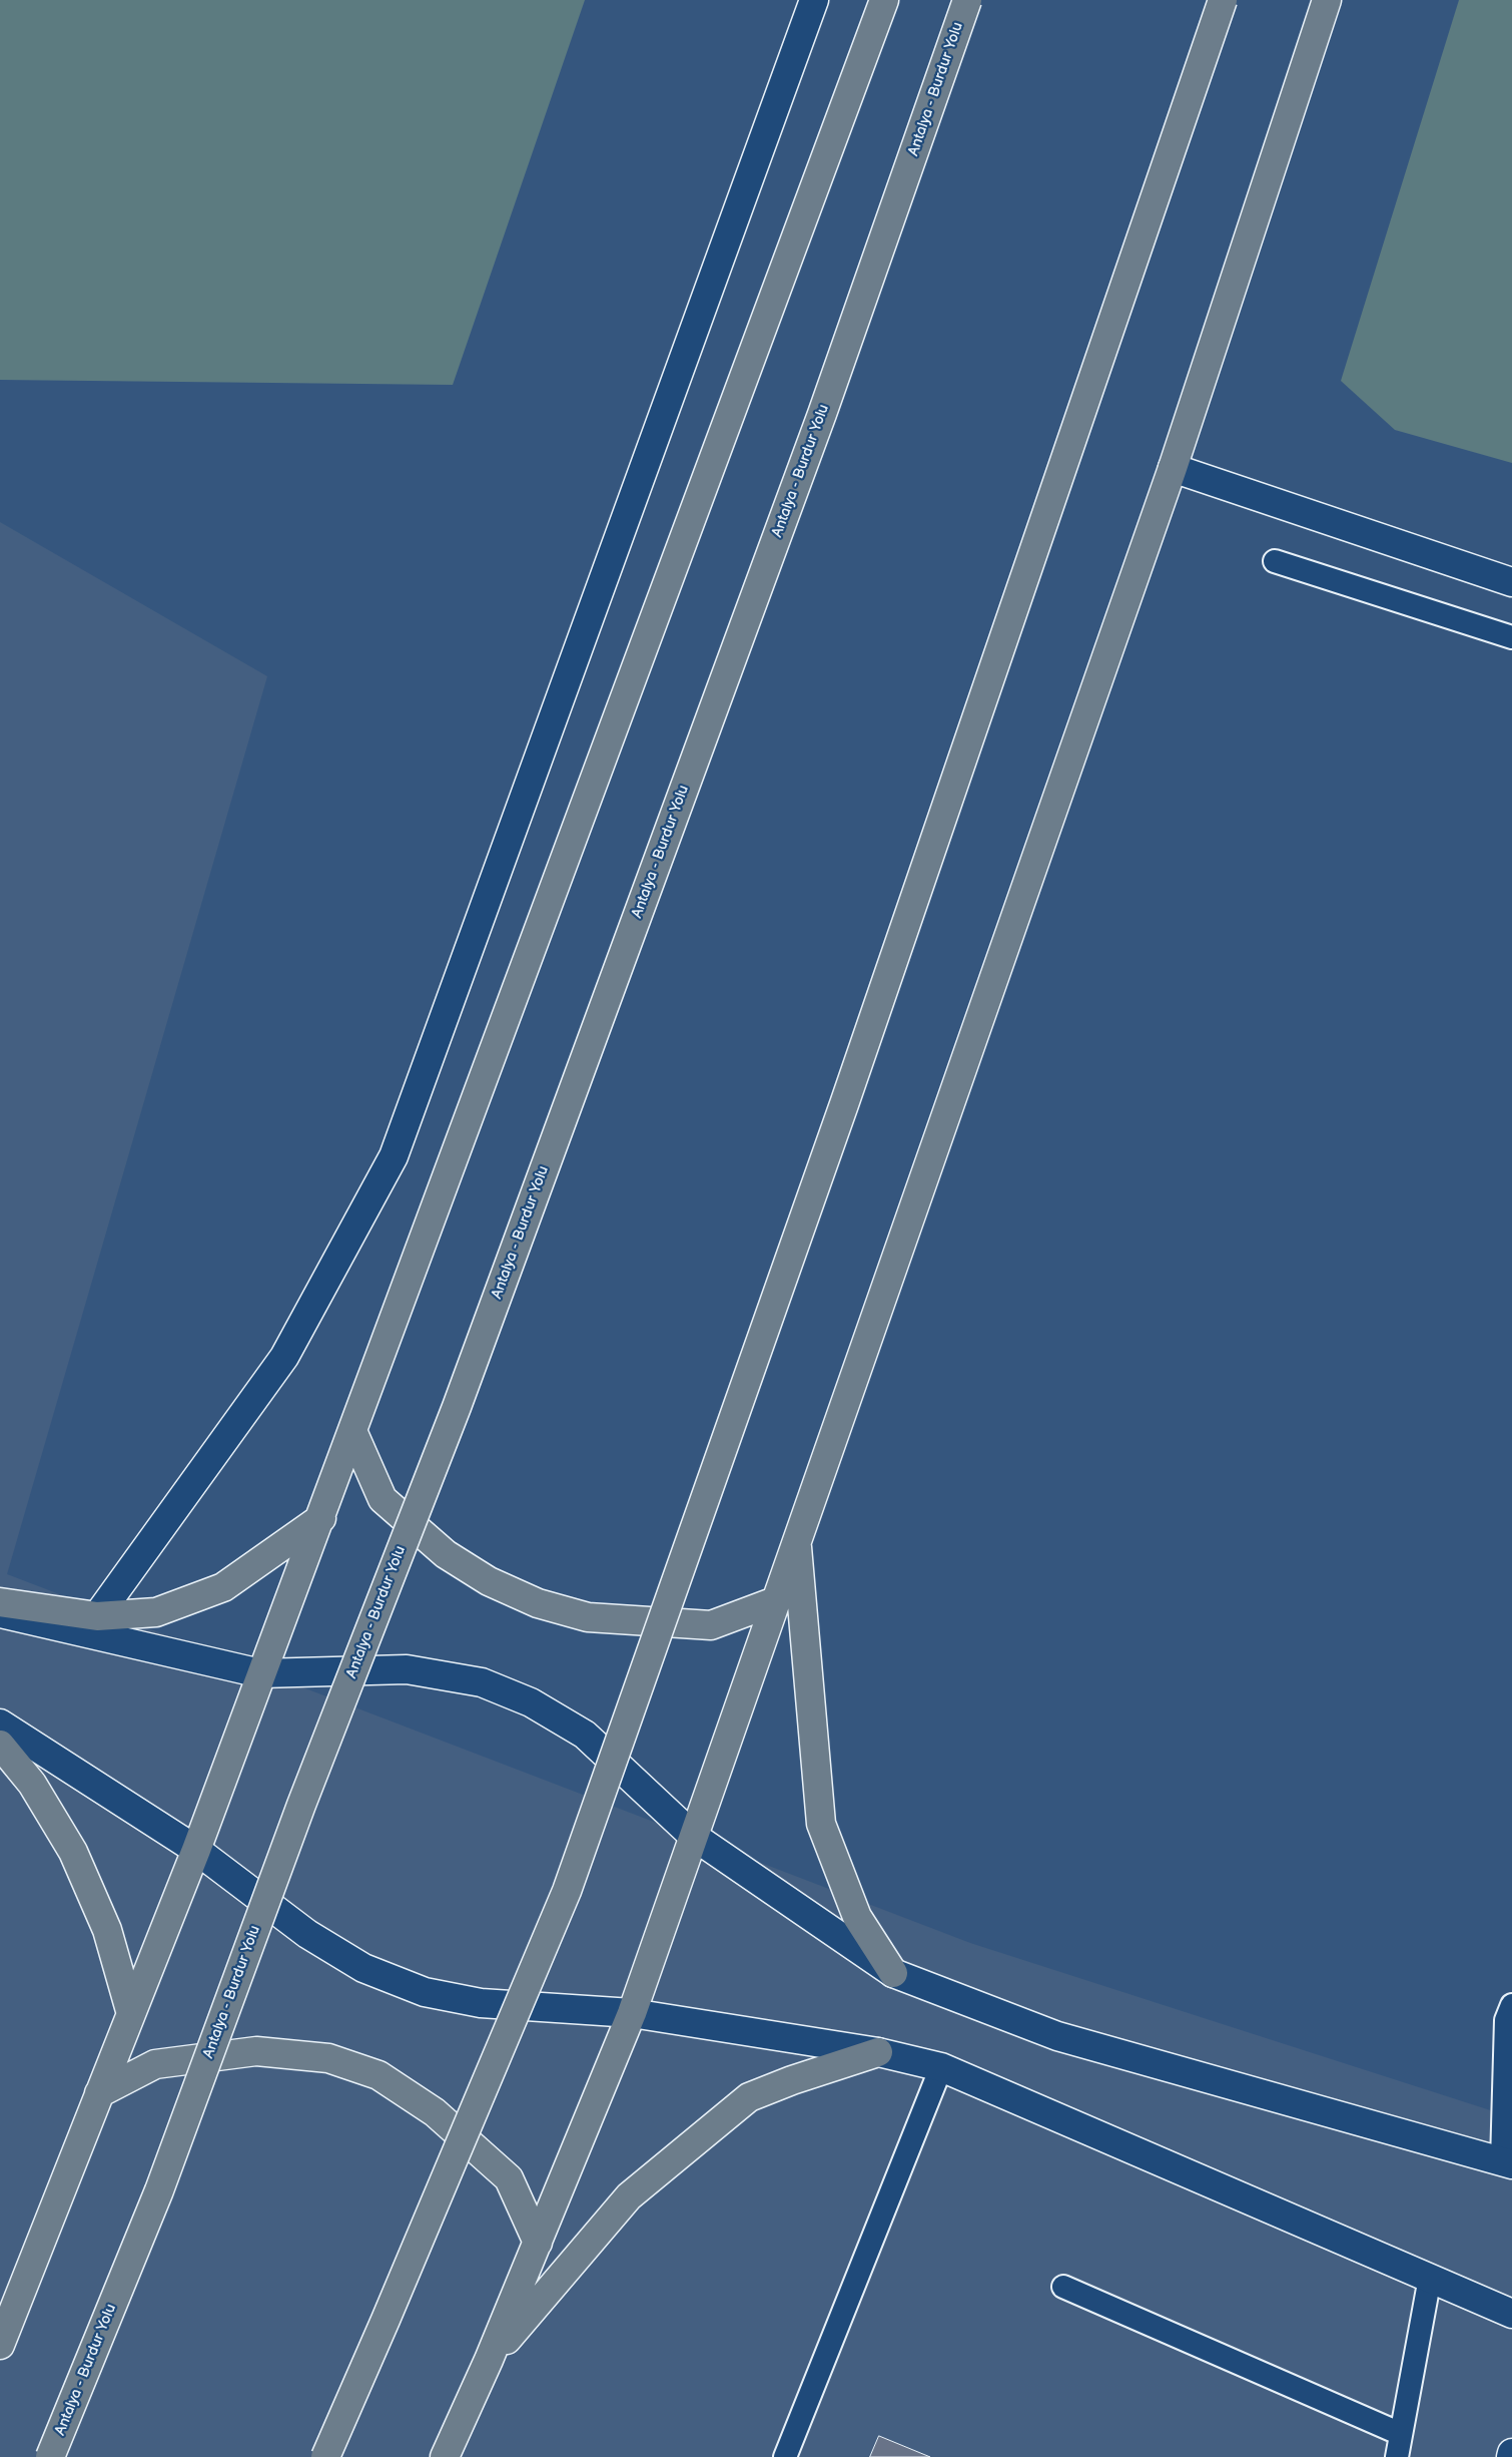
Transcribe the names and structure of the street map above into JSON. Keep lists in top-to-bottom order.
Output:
{
  "streets": {
    "highway": ["Antalya - Burdur Yolu"]
  }
}
